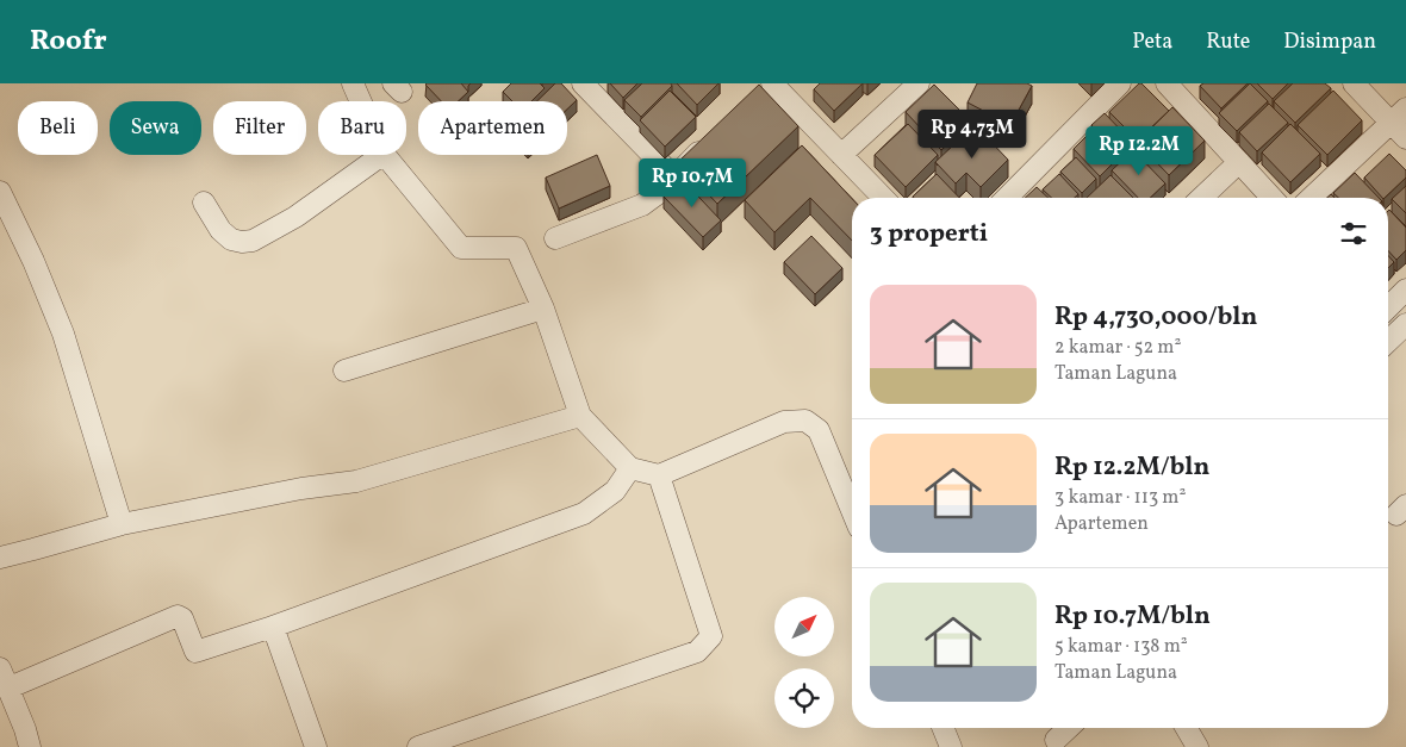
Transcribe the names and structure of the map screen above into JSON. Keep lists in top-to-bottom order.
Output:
{
  "north": "top right",
  "page": {
    "header": "Roofr",
    "nav": ["Peta", "Rute", "Disimpan"],
    "chip": [
      "Beli",
      "Sewa",
      "Filter",
      "Baru",
      "Apartemen"
    ],
    "price": ["Rp 4.73M", "Rp 12.2M", "Rp 10.7M"],
    "heading": "3 properti",
    "list": [
      {
        "name": "Rp 4,730,000/bln",
        "note": "2 kamar · 52 m² · Taman Laguna"
      },
      {
        "name": "Rp 12.2M/bln",
        "note": "3 kamar · 113 m² · Apartemen"
      },
      {
        "name": "Rp 10.7M/bln",
        "note": "5 kamar · 138 m² · Taman Laguna"
      }
    ]
  }
}
